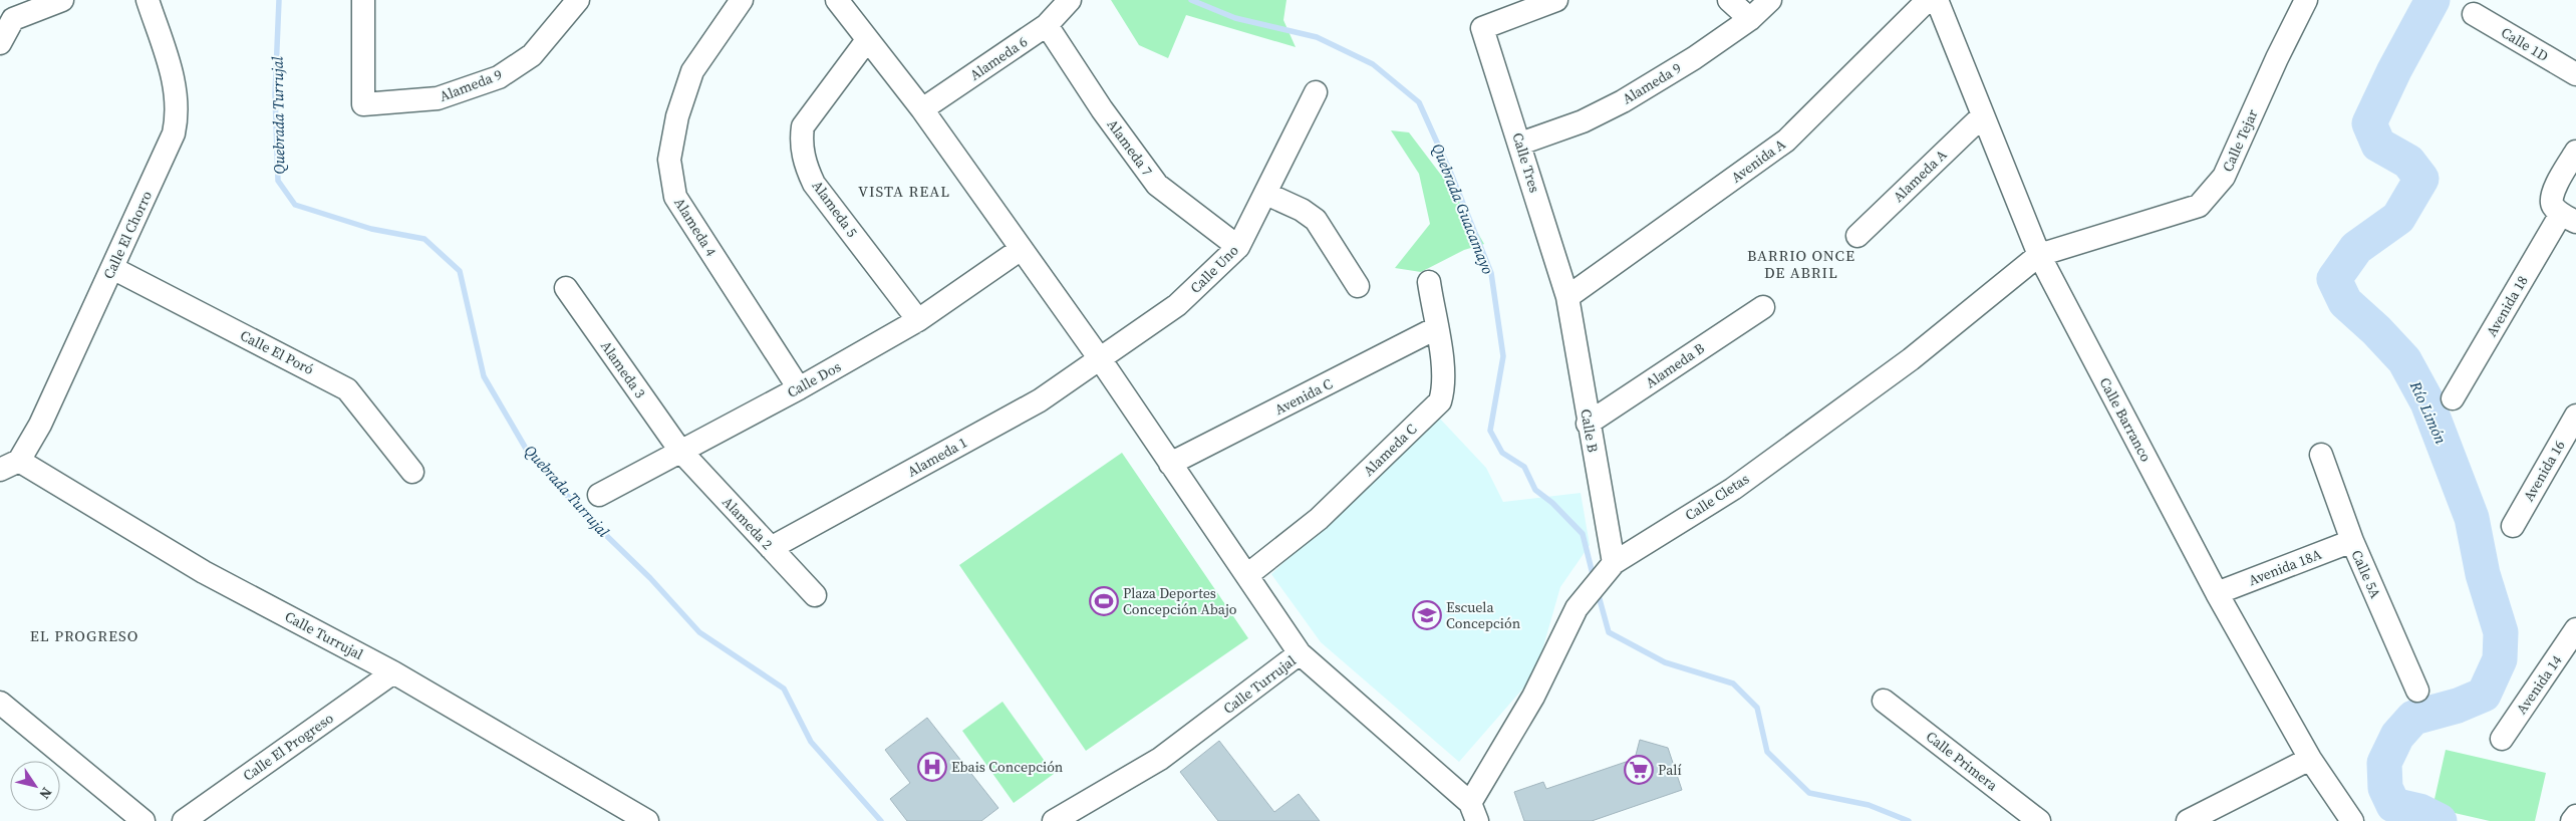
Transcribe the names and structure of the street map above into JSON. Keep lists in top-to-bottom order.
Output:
{
  "streets": {
    "street": [
      "Calle 1D",
      "Alameda 6",
      "Alameda 9",
      "Calle Tejar",
      "Alameda 7",
      "Avenida A",
      "Calle Tres",
      "Alameda A",
      "Alameda 5",
      "Alameda 4",
      "Calle El Chorro",
      "Calle Uno",
      "Avenida 18",
      "Calle El Poró",
      "Alameda B",
      "Alameda 3",
      "Calle Dos",
      "Avenida C",
      "Calle Barranco",
      "Calle B",
      "Alameda C",
      "Alameda 1",
      "Avenida 16",
      "Calle Cletas",
      "Alameda 2",
      "Avenida 18A",
      "Calle 5A",
      "Calle Turrujal",
      "Avenida 14",
      "Calle El Progreso",
      "Calle Primera"
    ]
  },
  "crossings": [
    ["Alameda 6", "Alameda 7"],
    ["Alameda 9", "Calle Tres"],
    ["Calle Tejar", "Calle Barranco"],
    ["Calle Tejar", "Calle Cletas"],
    ["Alameda 7", "Calle Uno"],
    ["Avenida A", "Calle Tres"],
    ["Avenida A", "Calle B"],
    ["Calle Tres", "Calle B"],
    ["Alameda A", "Calle Barranco"],
    ["Alameda 5", "Calle Dos"],
    ["Alameda 4", "Calle Dos"],
    ["Calle El Chorro", "Calle El Poró"],
    ["Calle El Chorro", "Calle Turrujal"],
    ["Calle Uno", "Alameda 1"],
    ["Alameda B", "Calle B"],
    ["Alameda 3", "Calle Dos"],
    ["Alameda 3", "Alameda 2"],
    ["Calle Dos", "Alameda 2"],
    ["Avenida C", "Alameda C"],
    ["Calle Barranco", "Calle Cletas"],
    ["Calle Barranco", "Avenida 18A"],
    ["Calle B", "Calle Cletas"],
    ["Alameda 1", "Alameda 2"],
    ["Calle Cletas", "Calle Turrujal"],
    ["Avenida 18A", "Calle 5A"],
    ["Calle Turrujal", "Calle El Progreso"]
  ],
  "districts": ["VISTA REAL", "BARRIO ONCE DE ABRIL", "EL PROGRESO"],
  "water": ["Quebrada Turrujal", "Quebrada Guacamayo", "Río Limón"],
  "places": {
    "sports": ["Plaza Deportes Concepción Abajo"],
    "school or university": ["Escuela Concepción"],
    "hospital": ["Ebais Concepción"],
    "supermarket": ["Palí"]
  },
  "north": "bottom right"
}
